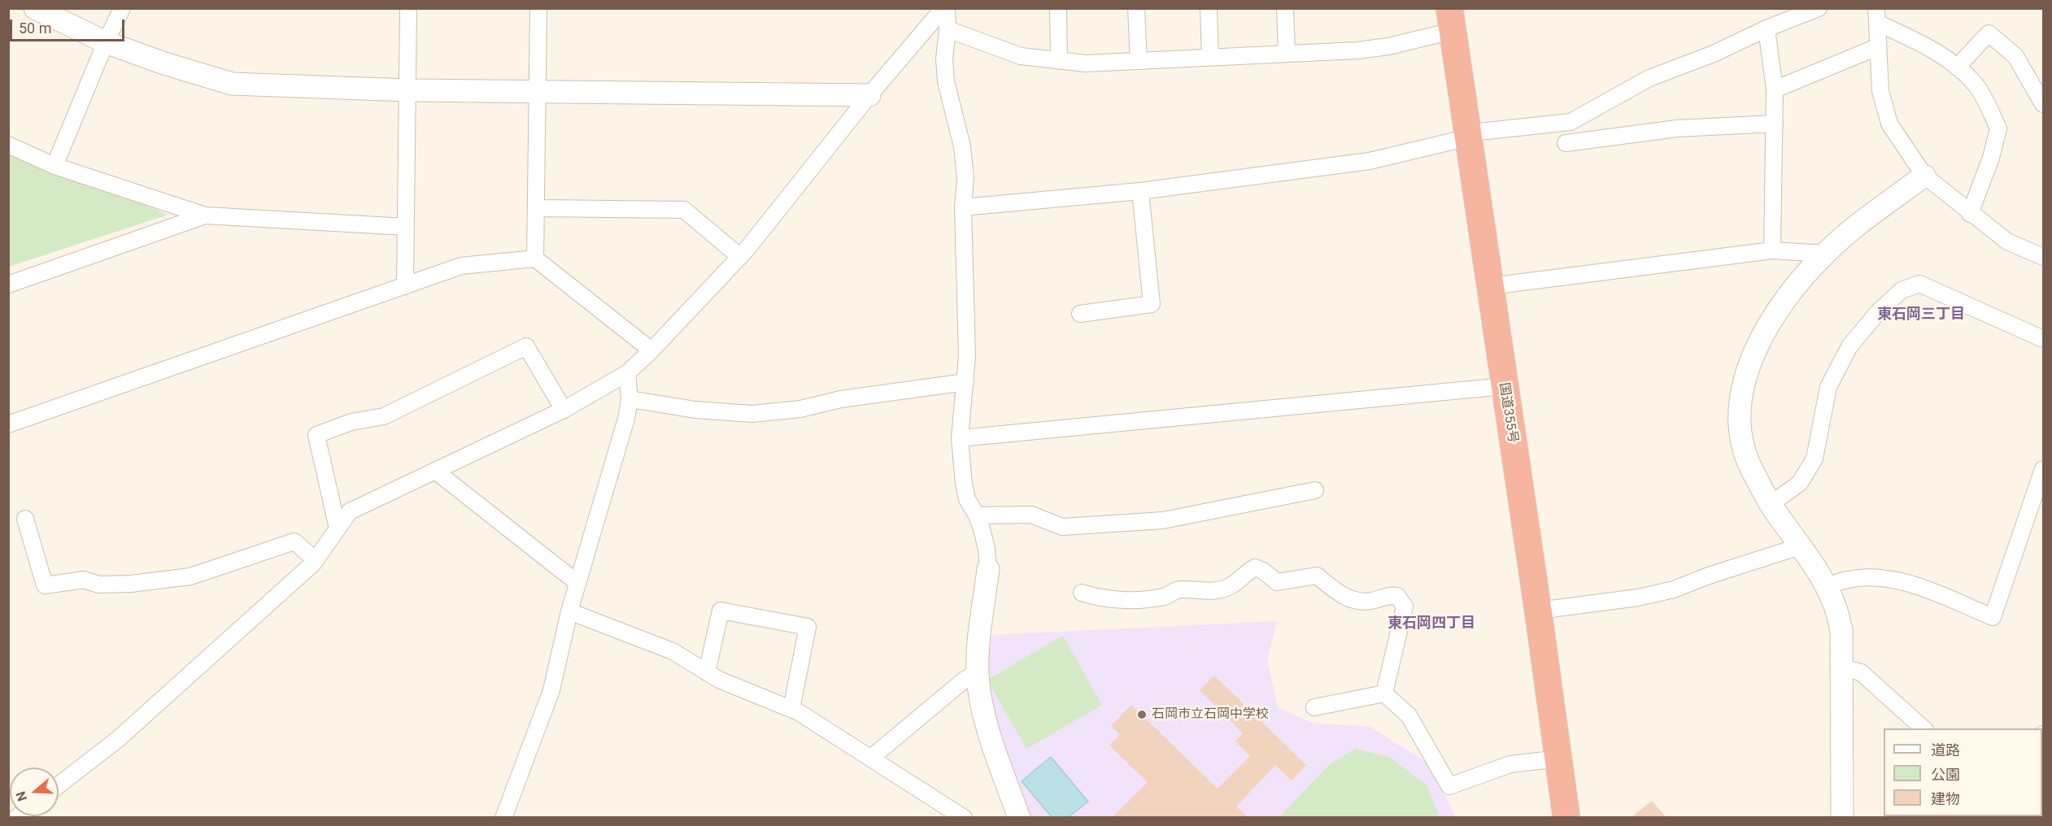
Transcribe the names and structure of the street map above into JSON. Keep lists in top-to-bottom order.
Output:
{
  "streets": {
    "highway": ["国道355号"]
  },
  "districts": ["東石岡三丁目", "東石岡四丁目"],
  "places": ["石岡市立石岡中学校"],
  "legend": ["道路", "公園", "建物"],
  "scale_bar": "50 m",
  "north": "left"
}
